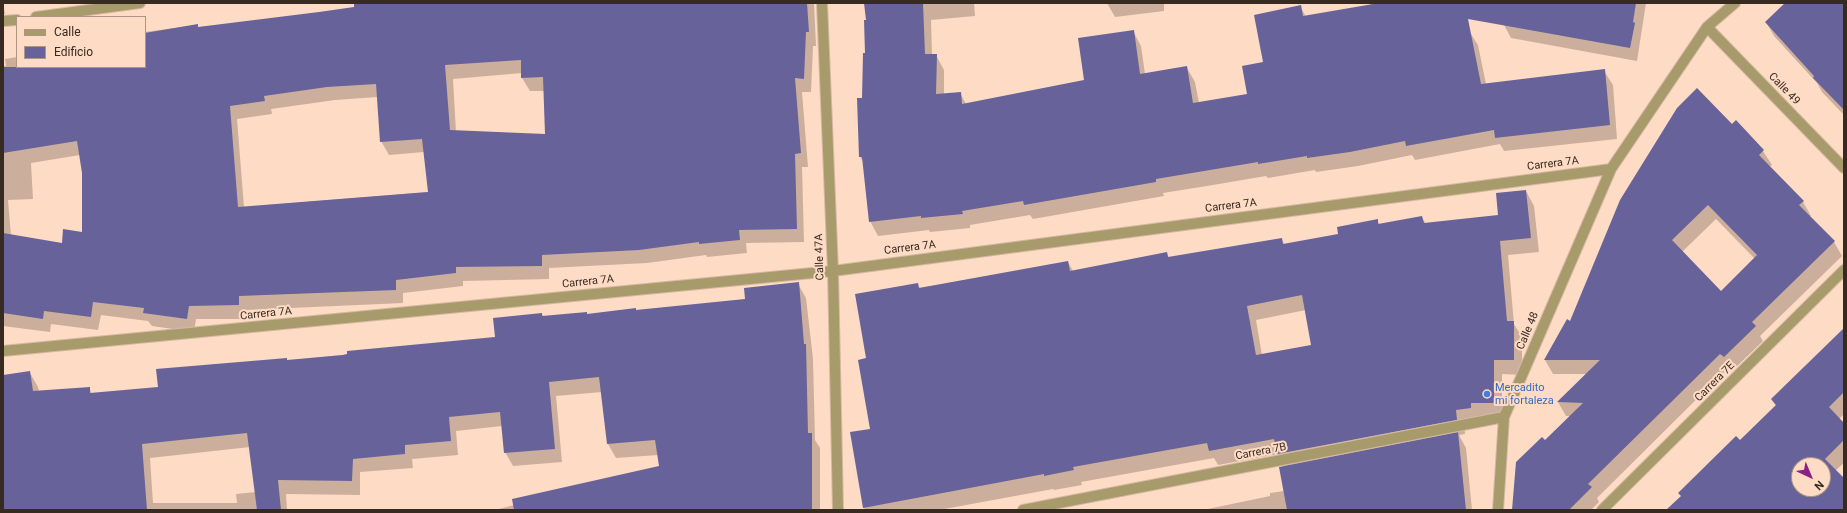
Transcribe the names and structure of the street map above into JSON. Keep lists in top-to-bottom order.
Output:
{
  "streets": {
    "street": [
      "Calle 49",
      "Carrera 7A",
      "Calle 47A",
      "Calle 48",
      "Carrera 7E",
      "Carrera 7B"
    ]
  },
  "crossings": [
    ["Carrera 7A", "Calle 47A"],
    ["Carrera 7A", "Calle 48"],
    ["Calle 48", "Carrera 7B"]
  ],
  "places": ["Mercadito mi fortaleza"],
  "legend": ["Calle", "Edificio"],
  "north": "bottom right"
}
